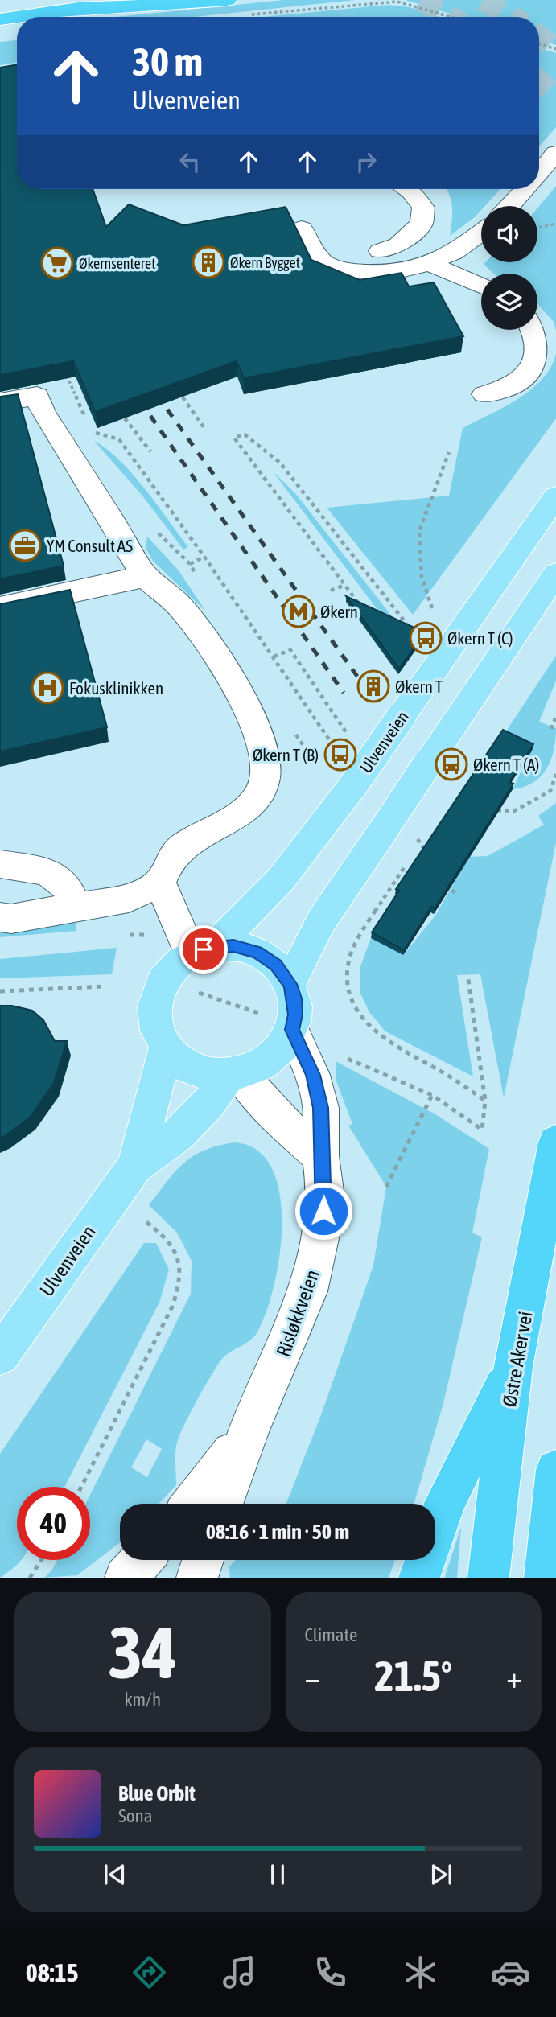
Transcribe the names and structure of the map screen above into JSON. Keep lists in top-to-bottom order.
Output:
{
  "streets": {
    "highway": ["Østre Aker vei"],
    "main road": ["Ulvenveien"],
    "street": ["Risløkkveien"]
  },
  "crossings": [
    ["Ulvenveien", "Risløkkveien"]
  ],
  "places": {
    "building": ["Økern Bygget", "Økern T"],
    "supermarket": ["Økernsenteret"],
    "office": ["YM Consult AS"],
    "metro station": ["Økern"],
    "bus stop": ["Økern T (C)", "Økern T (B)", "Økern T (A)"],
    "hospital": ["Fokusklinikken"]
  },
  "page": {
    "turn": ["30 m", "Ulvenveien"],
    "limit": "40",
    "trip": "08:16 · 1 min · 50 m",
    "tile": [
      ["34", "km/h"],
      "Climate"
    ],
    "heat": ["−", "21.5°", "+"],
    "song": ["Blue Orbit", "Sona"],
    "tabs": "08:15"
  }
}
